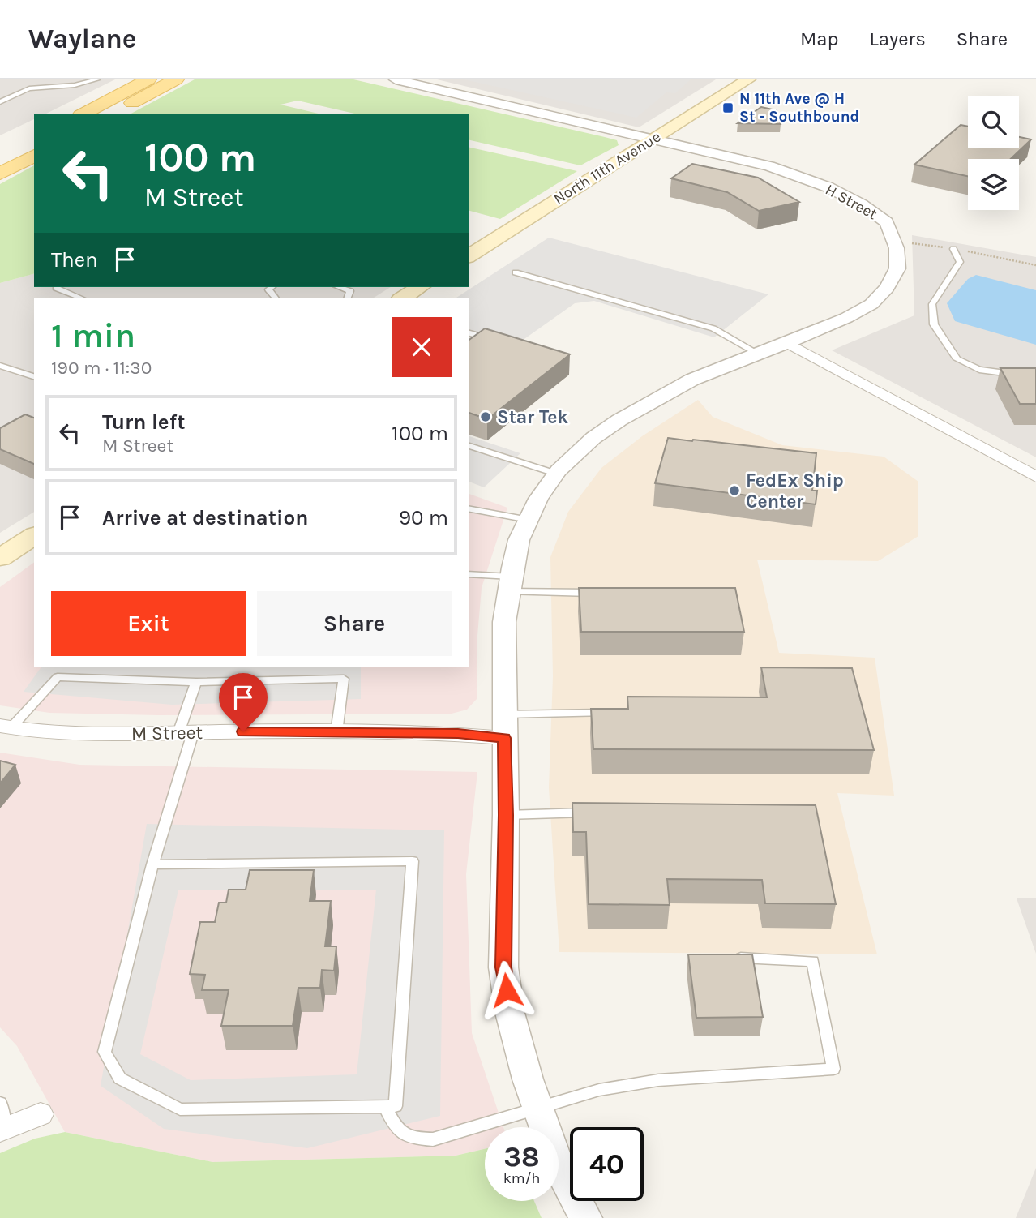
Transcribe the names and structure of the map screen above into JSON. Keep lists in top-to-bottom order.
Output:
{
  "streets": {
    "main road": ["North 11th Avenue"],
    "street": ["H Street", "M Street"]
  },
  "crossings": [
    ["North 11th Avenue", "H Street"],
    ["H Street", "M Street"]
  ],
  "places": {
    "transit": ["N 11th Ave @ H St - Southbound"],
    "other": ["Star Tek", "FedEx Ship Center"]
  },
  "page": {
    "header": "Waylane",
    "nav": ["Map", "Layers", "Share"],
    "turn": ["100 m", "M Street"],
    "then": "Then",
    "heading": ["1 min", "190 m · 11:30"],
    "list": [
      {
        "name": "Turn left",
        "note": "M Street",
        "value": "100 m"
      },
      {
        "name": "Arrive at destination",
        "value": "90 m"
      }
    ],
    "buttons": ["Exit", "Share"],
    "speed": "38 km/h",
    "limit": "40"
  }
}
